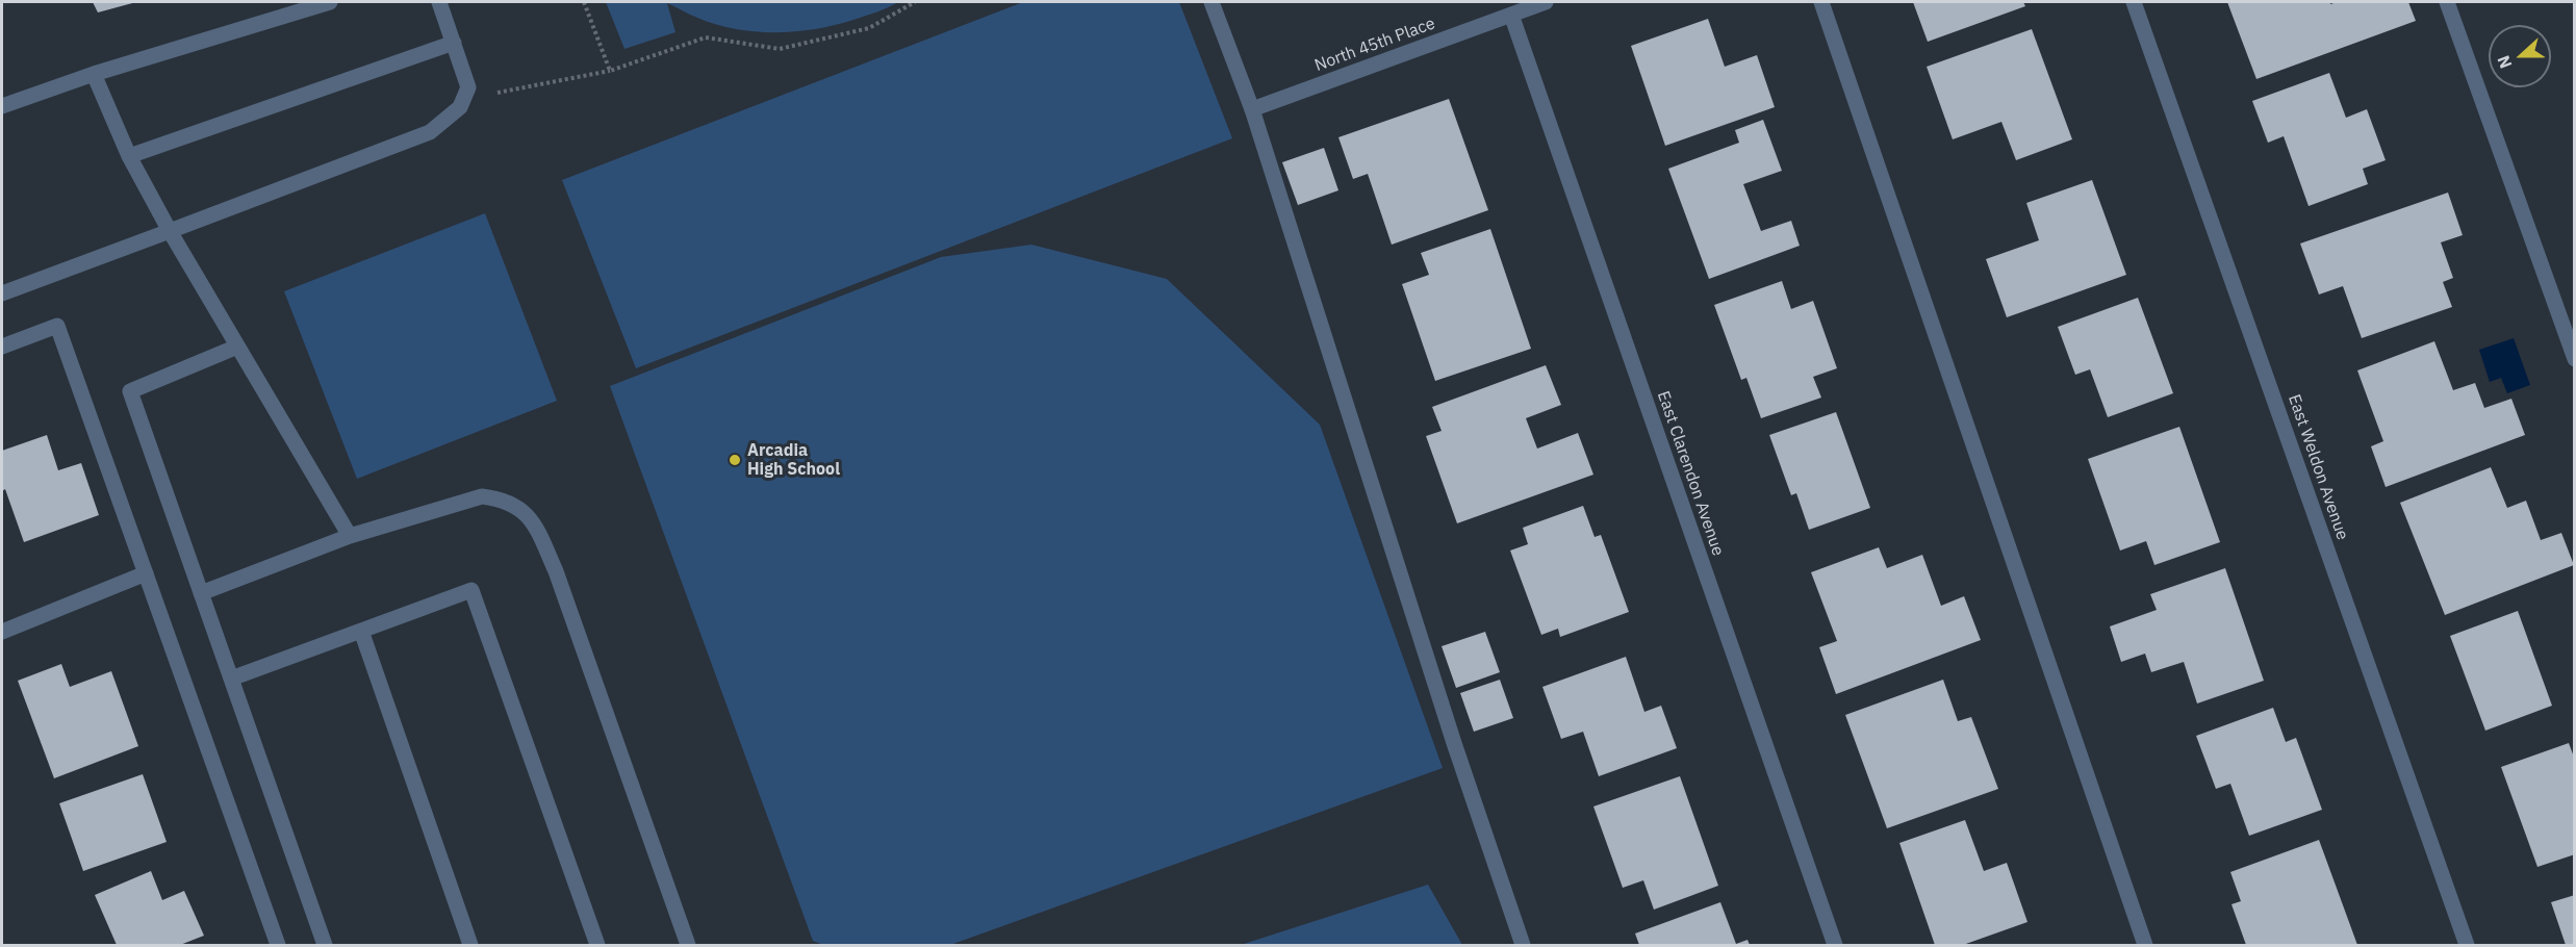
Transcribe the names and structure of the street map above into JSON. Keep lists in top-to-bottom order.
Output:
{
  "streets": {
    "street": ["North 45th Place", "East Weldon Avenue", "East Clarendon Avenue"]
  },
  "crossings": [
    ["North 45th Place", "East Clarendon Avenue"]
  ],
  "places": ["Arcadia High School"],
  "north": "left"
}
